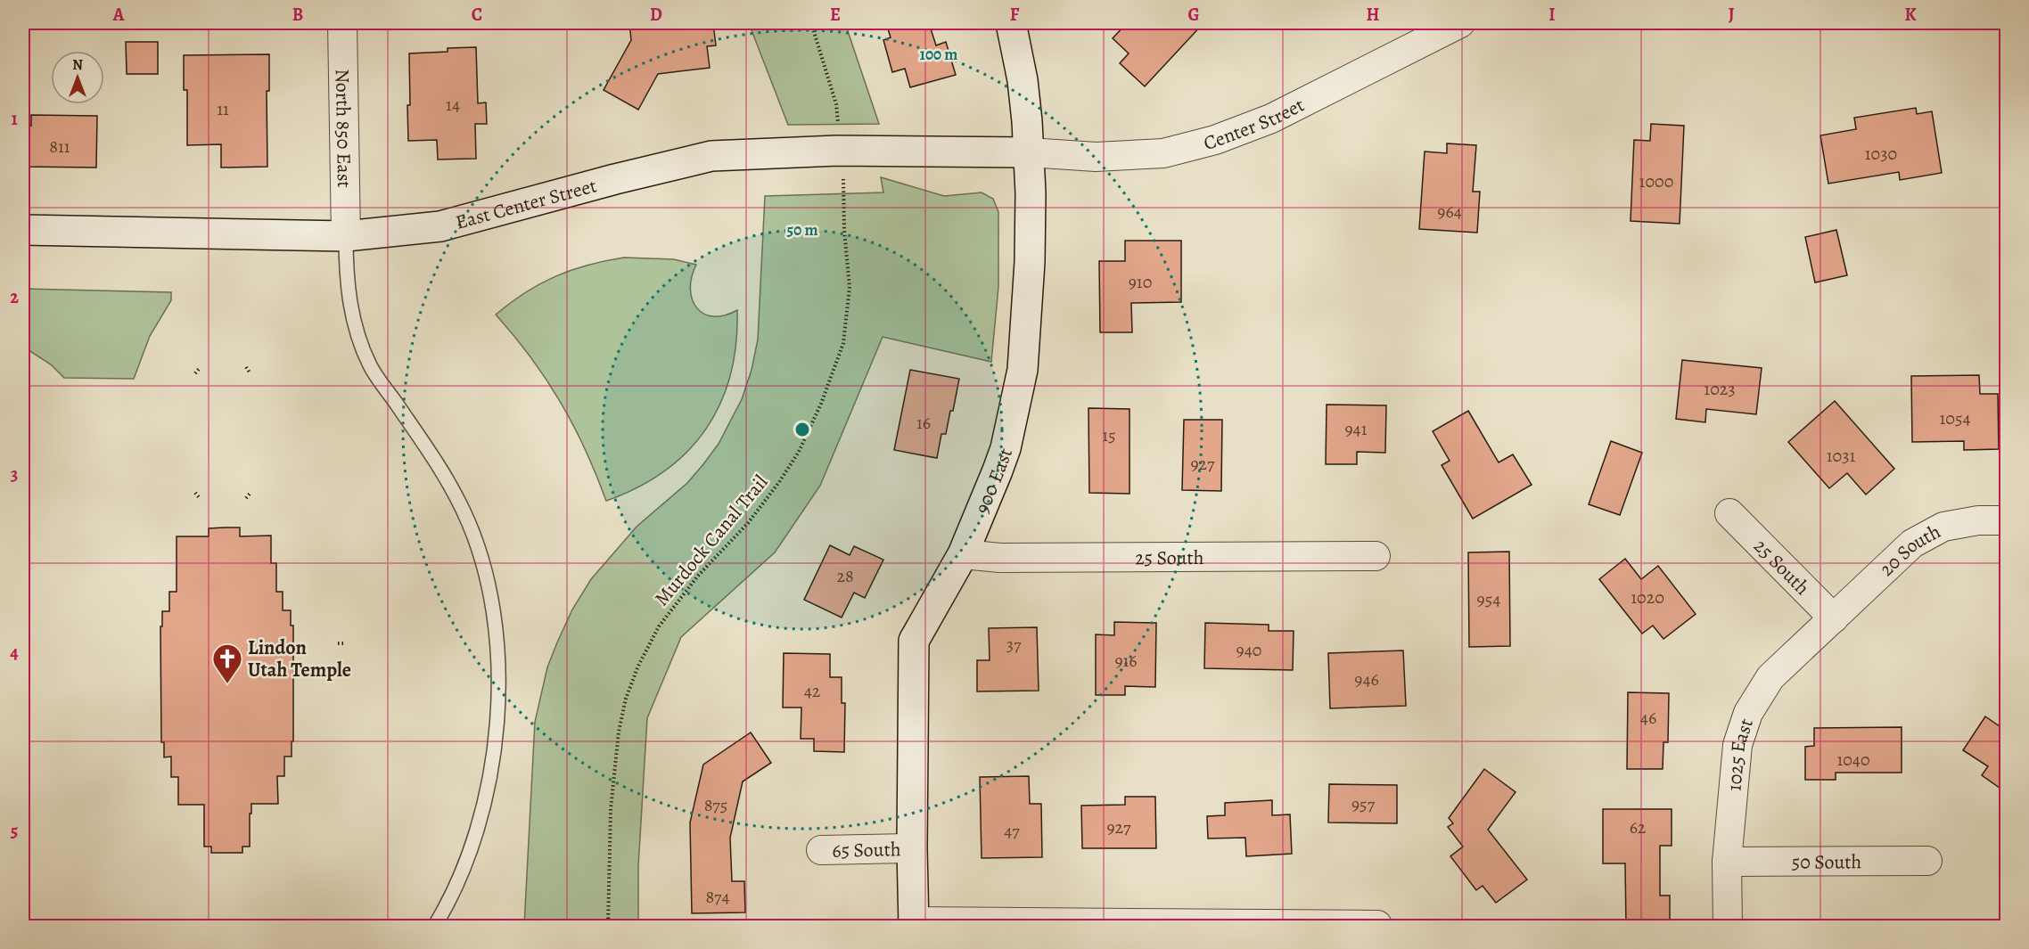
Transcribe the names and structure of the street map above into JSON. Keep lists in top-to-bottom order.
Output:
{
  "streets": {
    "street": [
      "Center Street",
      "North 850 East",
      "East Center Street",
      "900 East",
      "20 South",
      "25 South",
      "1025 East",
      "65 South",
      "50 South"
    ],
    "path": ["Murdock Canal Trail"]
  },
  "crossings": [
    ["Center Street", "East Center Street"],
    ["Center Street", "900 East"],
    ["North 850 East", "East Center Street"],
    ["East Center Street", "900 East"],
    ["900 East", "25 South"],
    ["900 East", "65 South"],
    ["20 South", "25 South"],
    ["20 South", "1025 East"],
    ["25 South", "1025 East"],
    ["1025 East", "50 South"]
  ],
  "places": {
    "church": ["Lindon Utah Temple"]
  },
  "house_numbers": [
    "14",
    "11",
    "811",
    "1030",
    "1000",
    "964",
    "910",
    "1023",
    "1054",
    "16",
    "941",
    "15",
    "1031",
    "927",
    "28",
    "1020",
    "954",
    "37",
    "940",
    "916",
    "946",
    "42",
    "46",
    "1040",
    "957",
    "875",
    "927",
    "62",
    "47",
    "874"
  ],
  "north": "top",
  "grid": {
    "columns": [
      "A",
      "B",
      "C",
      "D",
      "E",
      "F",
      "G",
      "H",
      "I",
      "J",
      "K"
    ],
    "rows": [
      "1",
      "2",
      "3",
      "4",
      "5"
    ]
  },
  "rings": ["100 m", "50 m"]
}
